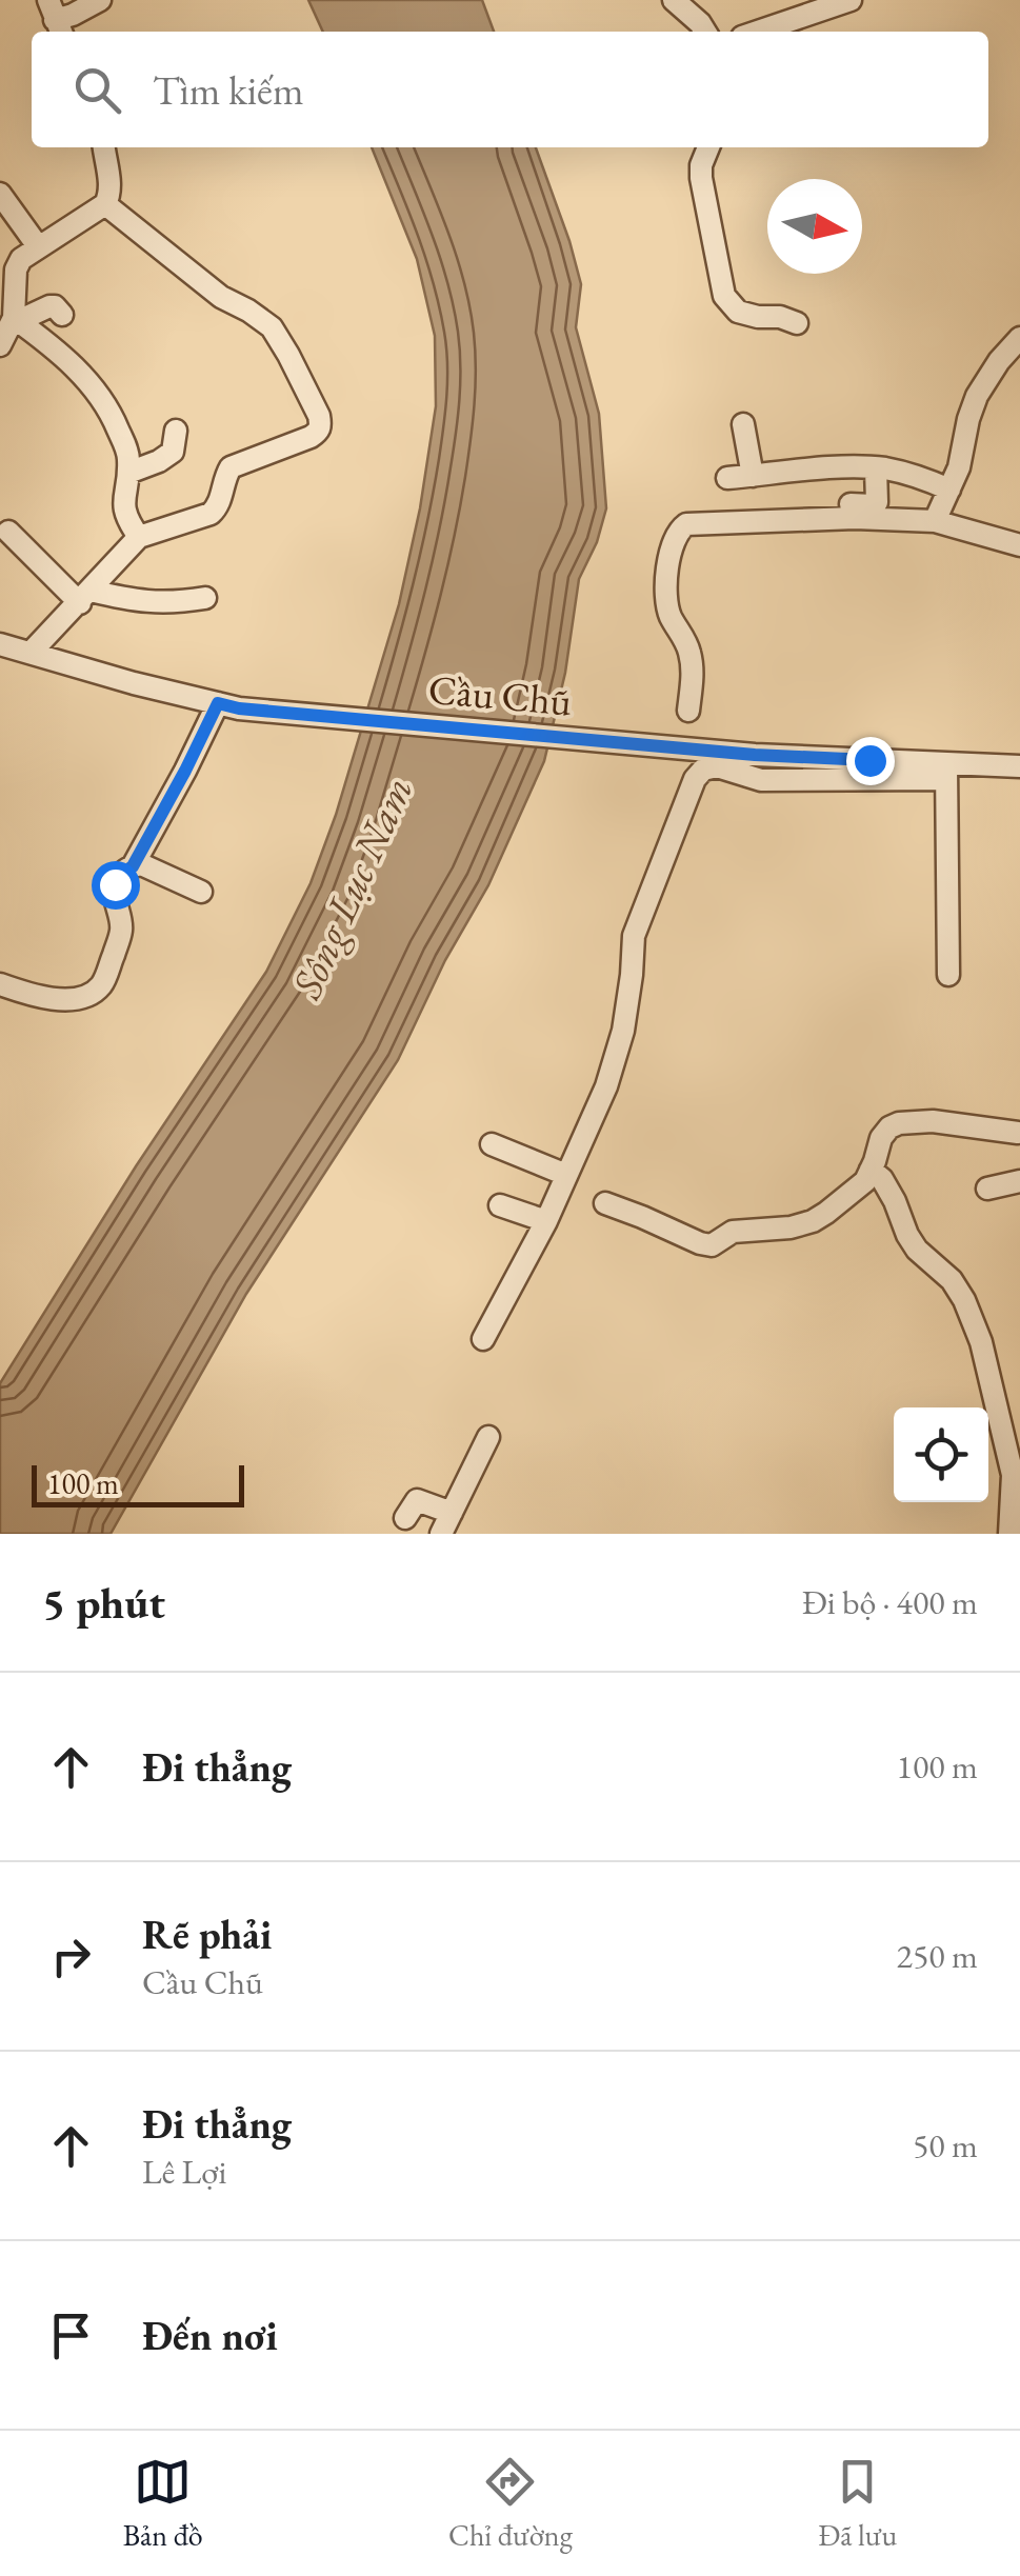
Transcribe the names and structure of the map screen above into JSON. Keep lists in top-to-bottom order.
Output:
{
  "streets": {
    "street": ["Cầu Chũ"]
  },
  "water": ["Sông Lục Nam"],
  "scale_bar": "100 m",
  "north": "right",
  "page": {
    "search": "Tìm kiếm",
    "scale": "100 m",
    "heading": ["5 phút", "Đi bộ · 400 m"],
    "list": [
      ["Đi thẳng", "100 m"],
      ["Rẽ phải", "Cầu Chũ", "250 m"],
      ["Đi thẳng", "Lê Lợi", "50 m"],
      "Đến nơi"
    ],
    "nav": ["Bản đồ", "Chỉ đường", "Đã lưu"]
  }
}
